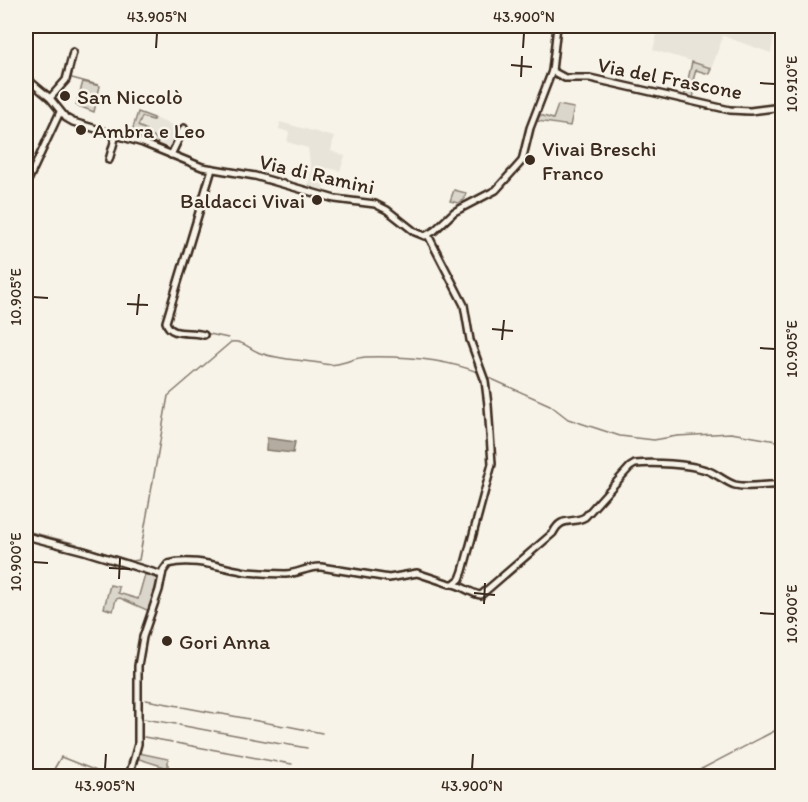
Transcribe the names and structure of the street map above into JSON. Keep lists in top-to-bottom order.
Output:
{
  "streets": {
    "street": ["Via del Frascone", "Via di Ramini"]
  },
  "places": [
    "San Niccolò",
    "Ambra e Leo",
    "Vivai Breschi Franco",
    "Baldacci Vivai",
    "Gori Anna"
  ],
  "coordinates": [
    "43.905°N",
    "43.900°N",
    "10.910°E",
    "10.905°E",
    "10.900°E"
  ]
}
